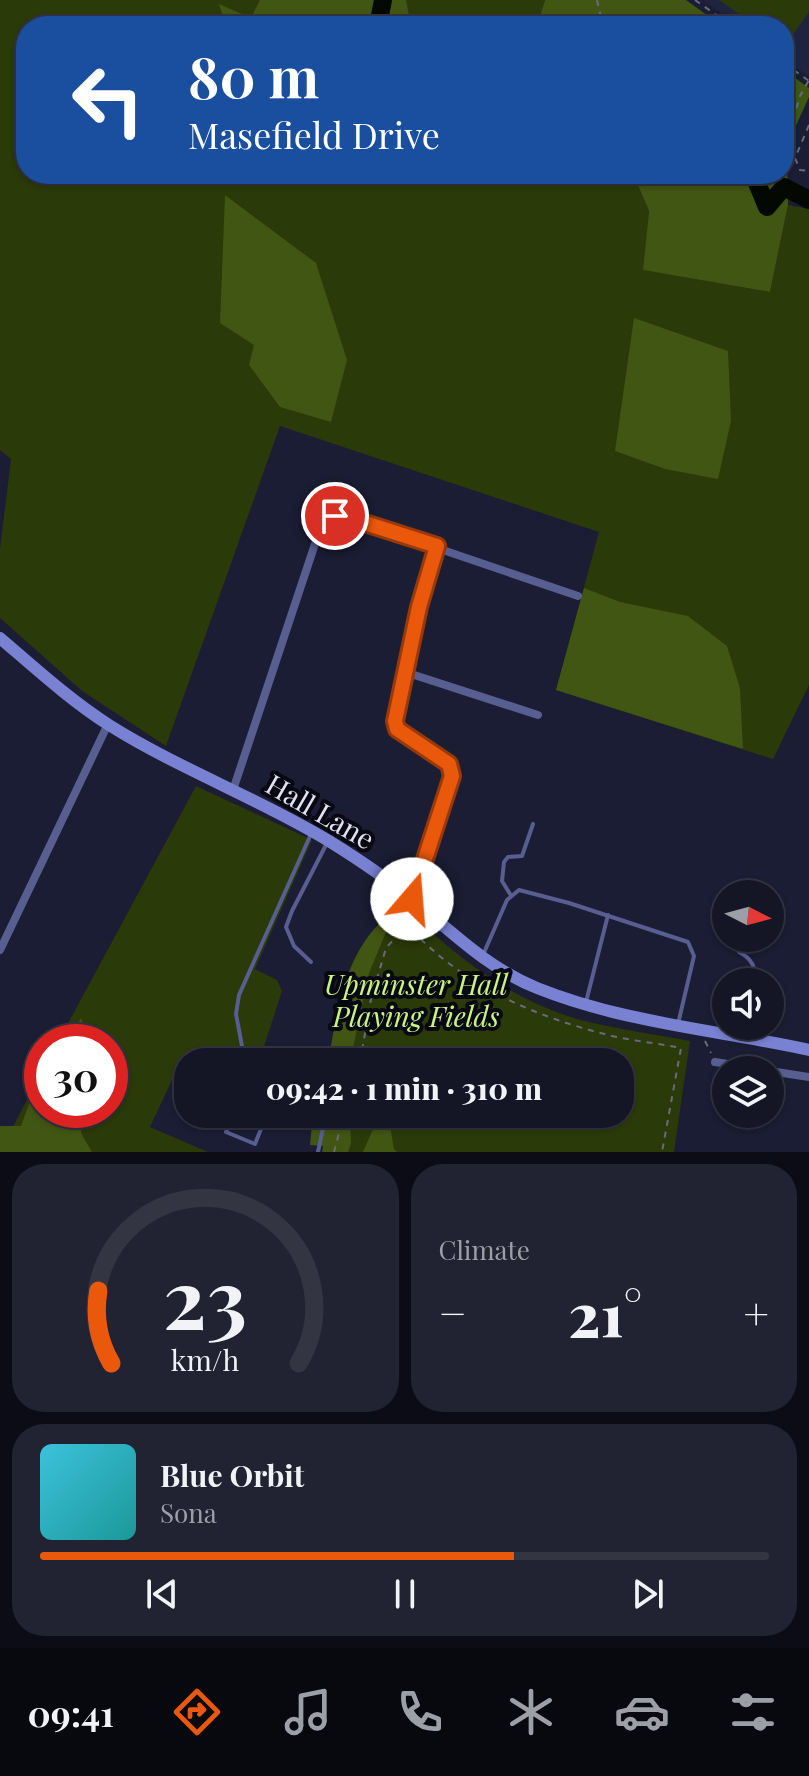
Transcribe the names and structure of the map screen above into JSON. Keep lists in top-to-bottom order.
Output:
{
  "streets": {
    "street": ["Hall Lane"]
  },
  "parks": ["Upminster Hall Playing Fields"],
  "north": "right",
  "page": {
    "turn": ["80 m", "Masefield Drive"],
    "limit": "30",
    "trip": "09:42 · 1 min · 310 m",
    "tile": "Climate",
    "heat": ["−", "21°", "+"],
    "song": ["Blue Orbit", "Sona"],
    "tabs": "09:41",
    "gauge": ["23", "km/h"]
  }
}
